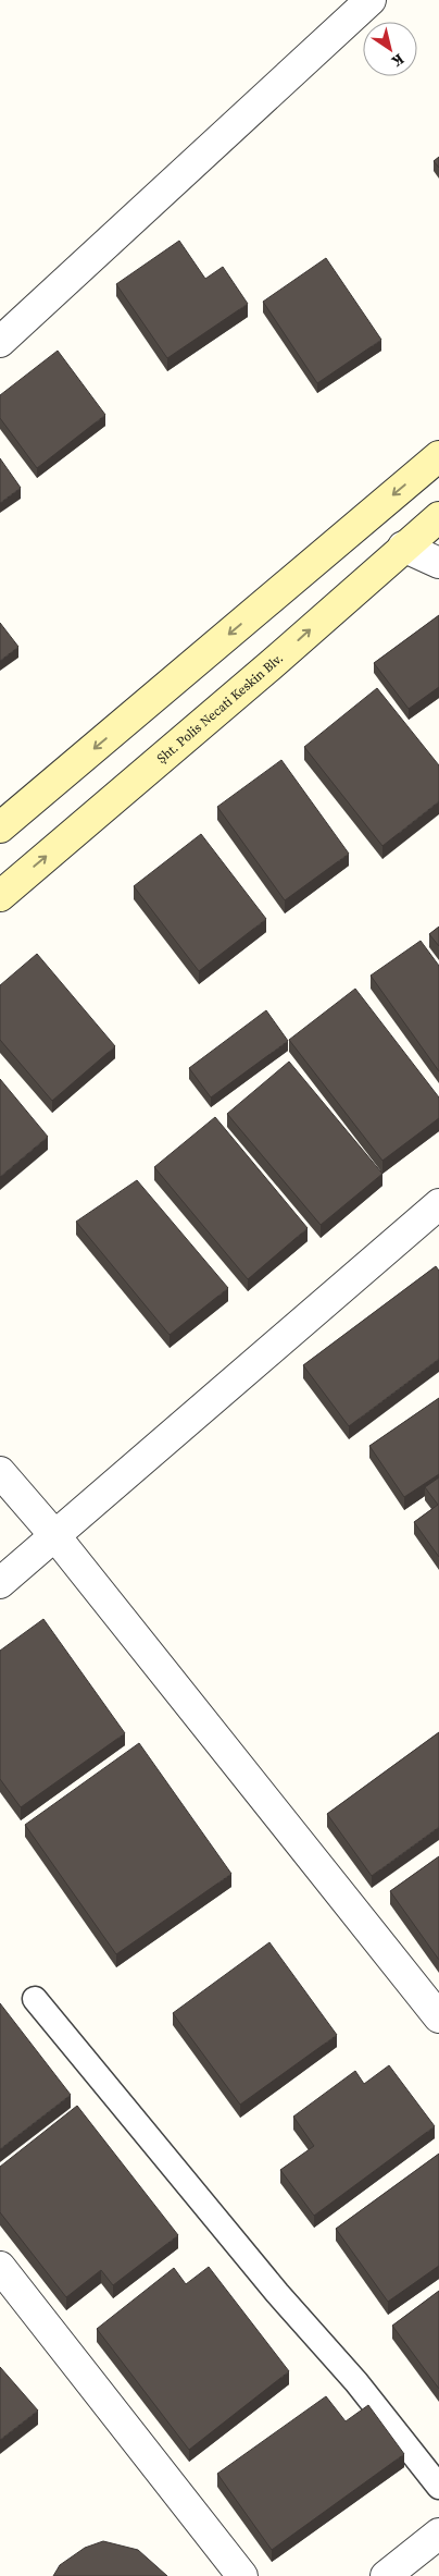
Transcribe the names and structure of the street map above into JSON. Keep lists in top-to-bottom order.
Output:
{
  "streets": {
    "street": ["Şht. Polis Necati Keskin Blv."]
  },
  "north": "bottom right"
}
